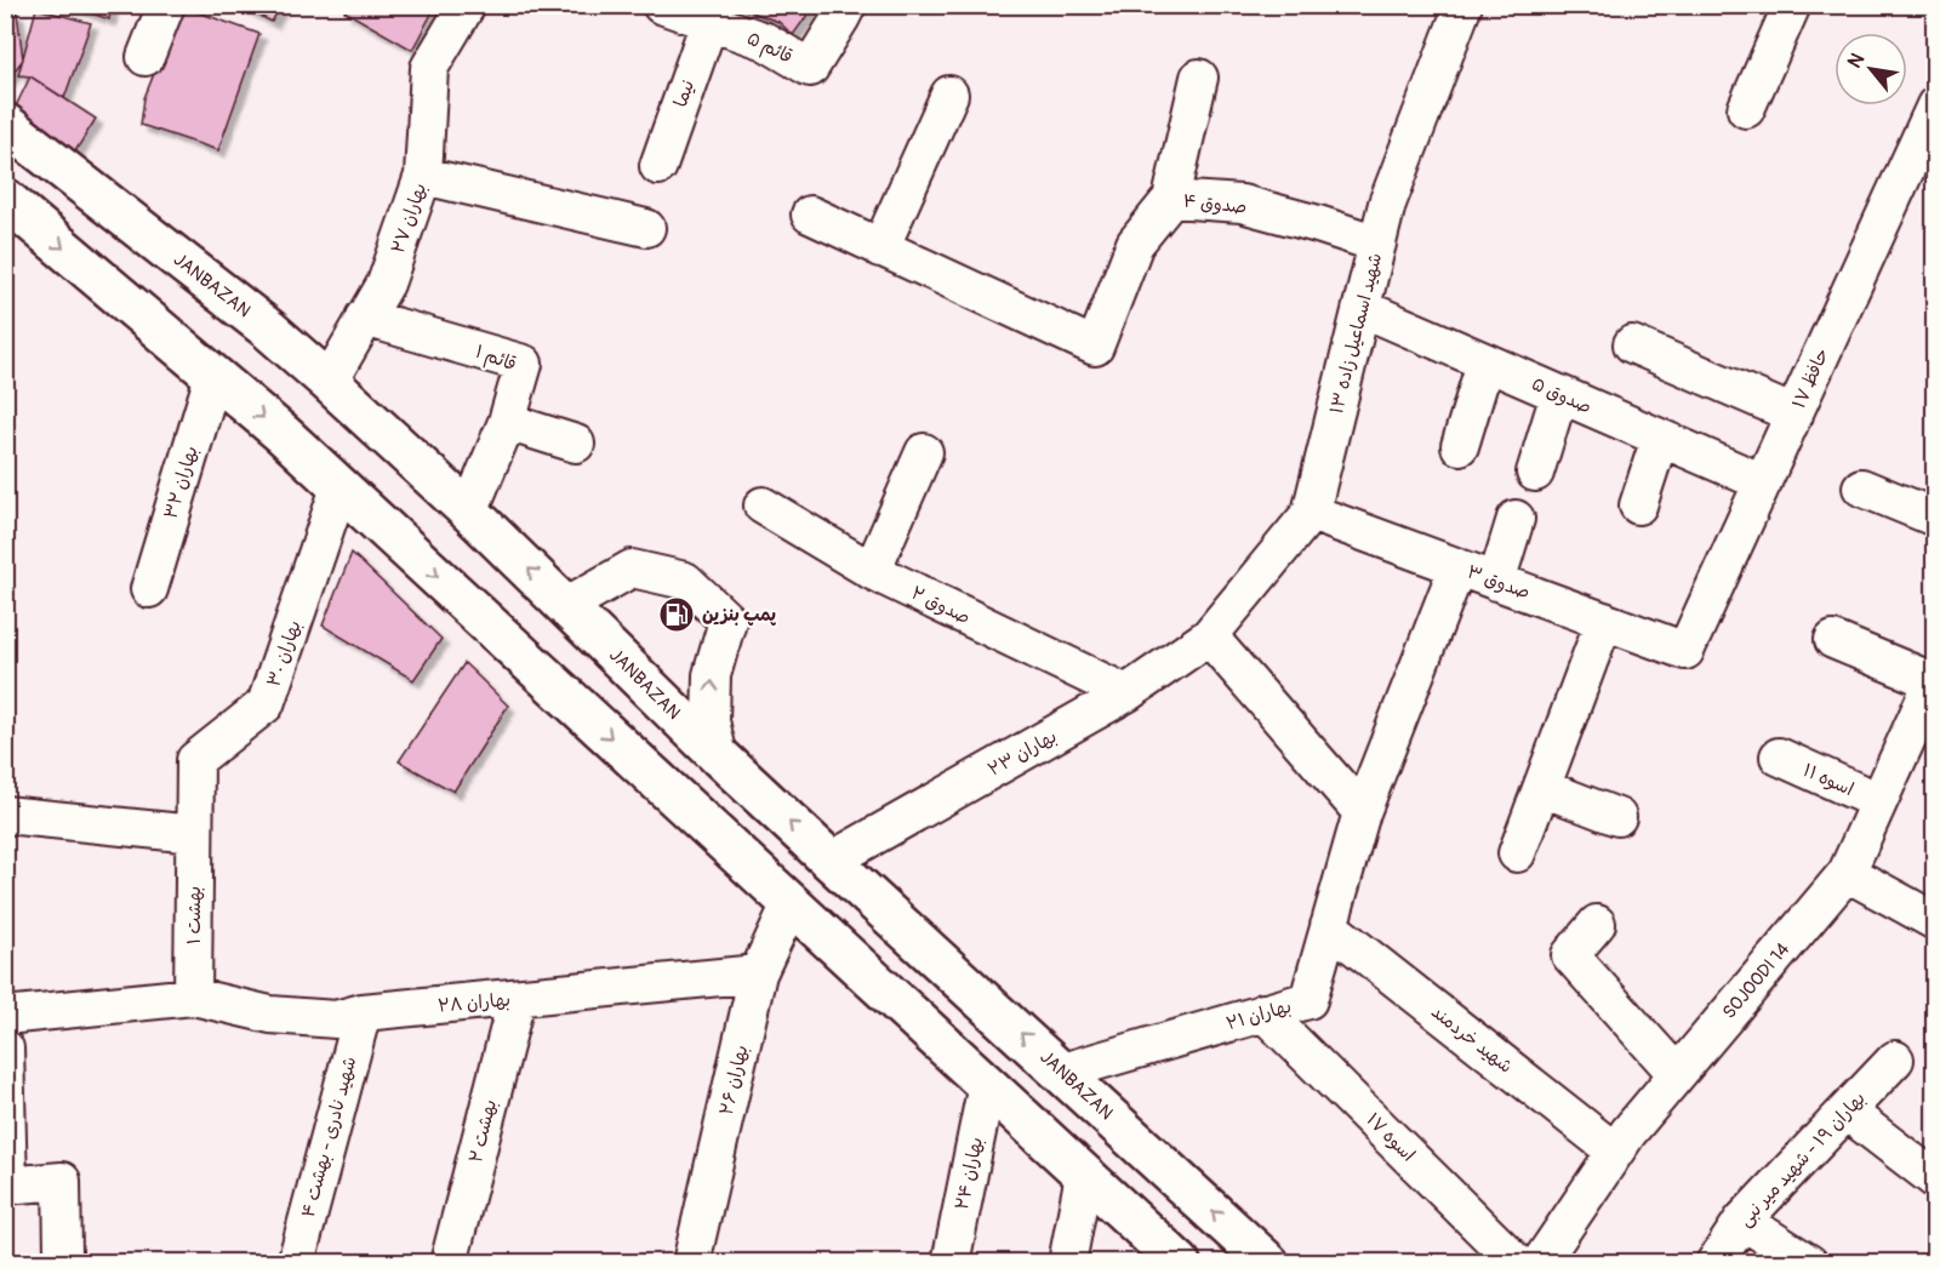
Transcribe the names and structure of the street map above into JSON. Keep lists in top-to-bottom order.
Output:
{
  "streets": {
    "highway": ["JANBAZAN"],
    "street": [
      "قائم ۵",
      "نیما",
      "صدوق ۴",
      "بهاران ۲۷",
      "شهید اسماعیل زاده ۱۳",
      "قائم ۱",
      "حافظ ۱۷",
      "صدوق ۵",
      "بهاران ۳۲",
      "صدوق ۳",
      "صدوق ۲",
      "بهاران ۳۰",
      "بهاران ۲۳",
      "اسوه ۱۱",
      "بهشت ۱",
      "SOJOODI 14",
      "بهاران ۲۸",
      "بهاران ۲۱",
      "شهید خردمند",
      "بهاران ۲۶",
      "بهشت ۲",
      "شهید نادری - بهشت ۴",
      "اسوه ۱۷",
      "بهاران ۱۹ - شهید میر نبی",
      "بهاران ۲۴"
    ]
  },
  "crossings": [
    ["قائم ۵", "نیما"],
    ["صدوق ۴", "شهید اسماعیل زاده ۱۳"],
    ["بهاران ۲۷", "JANBAZAN"],
    ["بهاران ۲۷", "قائم ۱"],
    ["JANBAZAN", "قائم ۱"],
    ["JANBAZAN", "بهاران ۲۳"],
    ["JANBAZAN", "بهاران ۲۱"],
    ["شهید اسماعیل زاده ۱۳", "صدوق ۵"],
    ["شهید اسماعیل زاده ۱۳", "صدوق ۳"],
    ["شهید اسماعیل زاده ۱۳", "بهاران ۲۳"],
    ["حافظ ۱۷", "صدوق ۵"],
    ["حافظ ۱۷", "صدوق ۳"],
    ["صدوق ۳", "بهاران ۲۱"],
    ["صدوق ۲", "بهاران ۲۳"],
    ["بهاران ۳۰", "بهشت ۱"],
    ["اسوه ۱۱", "SOJOODI 14"],
    ["بهشت ۱", "بهاران ۲۸"],
    ["SOJOODI 14", "شهید خردمند"],
    ["بهاران ۲۸", "بهاران ۲۶"],
    ["بهاران ۲۸", "بهشت ۲"],
    ["بهاران ۲۸", "شهید نادری - بهشت ۴"],
    ["بهاران ۲۱", "شهید خردمند"],
    ["بهاران ۲۱", "اسوه ۱۷"]
  ],
  "places": {
    "fuel station": ["پمپ بنزین"]
  },
  "north": "top left"
}
